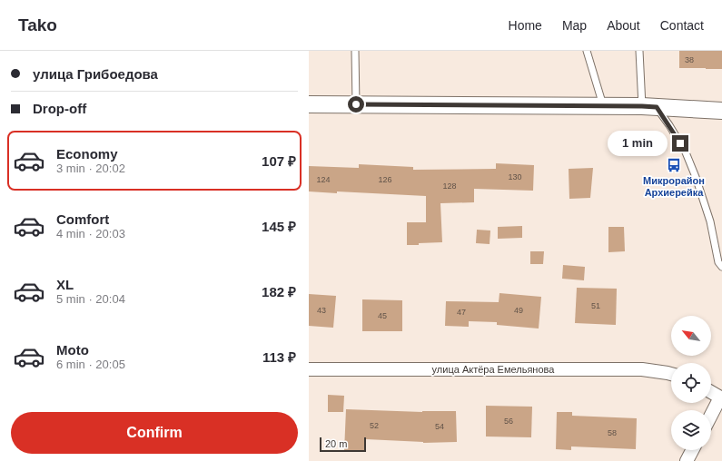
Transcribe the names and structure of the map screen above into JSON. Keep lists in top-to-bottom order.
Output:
{
  "streets": {
    "street": ["улица Актёра Емельянова"]
  },
  "places": {
    "bus stop": ["Микрорайон Архиерейка"]
  },
  "house_numbers": [
    "38",
    "130",
    "124",
    "126",
    "128",
    "51",
    "43",
    "49",
    "47",
    "45",
    "56",
    "52",
    "54",
    "58"
  ],
  "scale_bar": "20 m",
  "north": "top left",
  "page": {
    "header": "Tako",
    "nav": [
      "Home",
      "Map",
      "About",
      "Contact"
    ],
    "banner": ["улица Грибоедова", "Drop-off"],
    "list": [
      {
        "name": "Economy",
        "note": "3 min · 20:02",
        "value": "107 ₽"
      },
      {
        "name": "Comfort",
        "note": "4 min · 20:03",
        "value": "145 ₽"
      },
      {
        "name": "XL",
        "note": "5 min · 20:04",
        "value": "182 ₽"
      },
      {
        "name": "Moto",
        "note": "6 min · 20:05",
        "value": "113 ₽"
      }
    ],
    "bubble": "1 min",
    "buttons": "Confirm",
    "scale": "20 m"
  }
}
